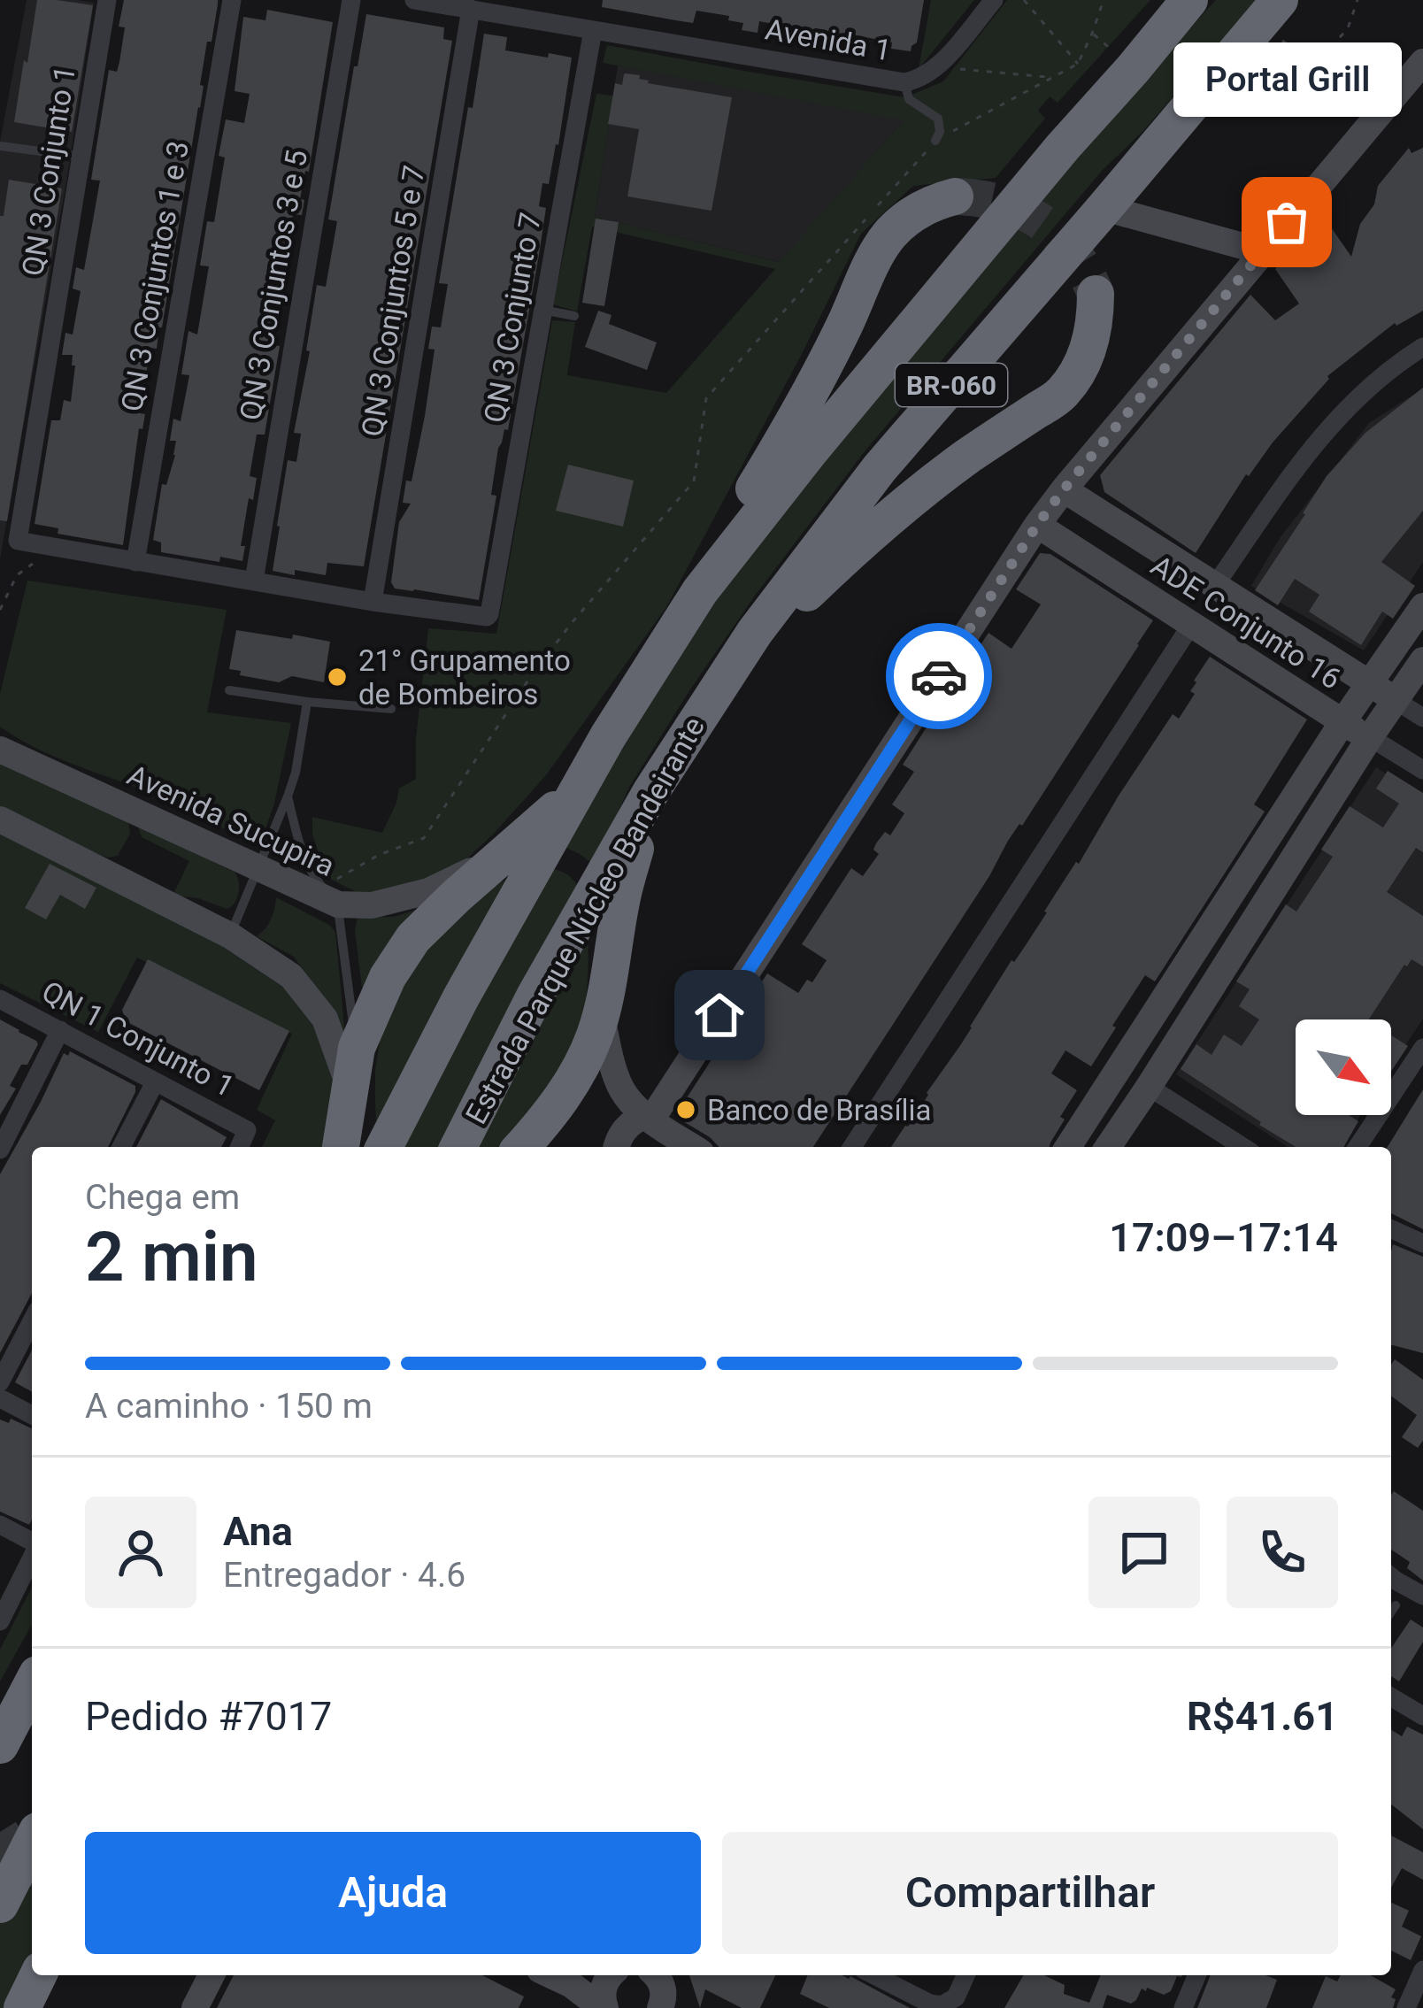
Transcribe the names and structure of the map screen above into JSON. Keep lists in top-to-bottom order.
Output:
{
  "streets": {
    "highway": ["BR-060", "Estrada Parque Núcleo Bandeirante"],
    "street": [
      "Avenida 1",
      "QN 3 Conjunto 1",
      "QN 3 Conjuntos 1 e 3",
      "QN 3 Conjuntos 3 e 5",
      "QN 3 Conjuntos 5 e 7",
      "QN 3 Conjunto 7",
      "ADE Conjunto 16",
      "Avenida Sucupira",
      "QN 1 Conjunto 1"
    ]
  },
  "crossings": [
    ["Avenida 1", "QN 3 Conjuntos 5 e 7"],
    ["Avenida 1", "QN 3 Conjunto 7"],
    ["QN 3 Conjuntos 5 e 7", "QN 3 Conjunto 7"]
  ],
  "places": ["Portal Grill", "21° Grupamento de Bombeiros", "Banco de Brasília"],
  "north": "bottom right",
  "page": {
    "bubble": "Portal Grill",
    "heading": ["2 min", "Chega em", "17:09–17:14"],
    "panel": [
      "Ana",
      "Entregador · 4.6",
      "Pedido #7017",
      "R$41.61"
    ],
    "bar": "A caminho · 150 m",
    "buttons": ["Ajuda", "Compartilhar"]
  }
}
